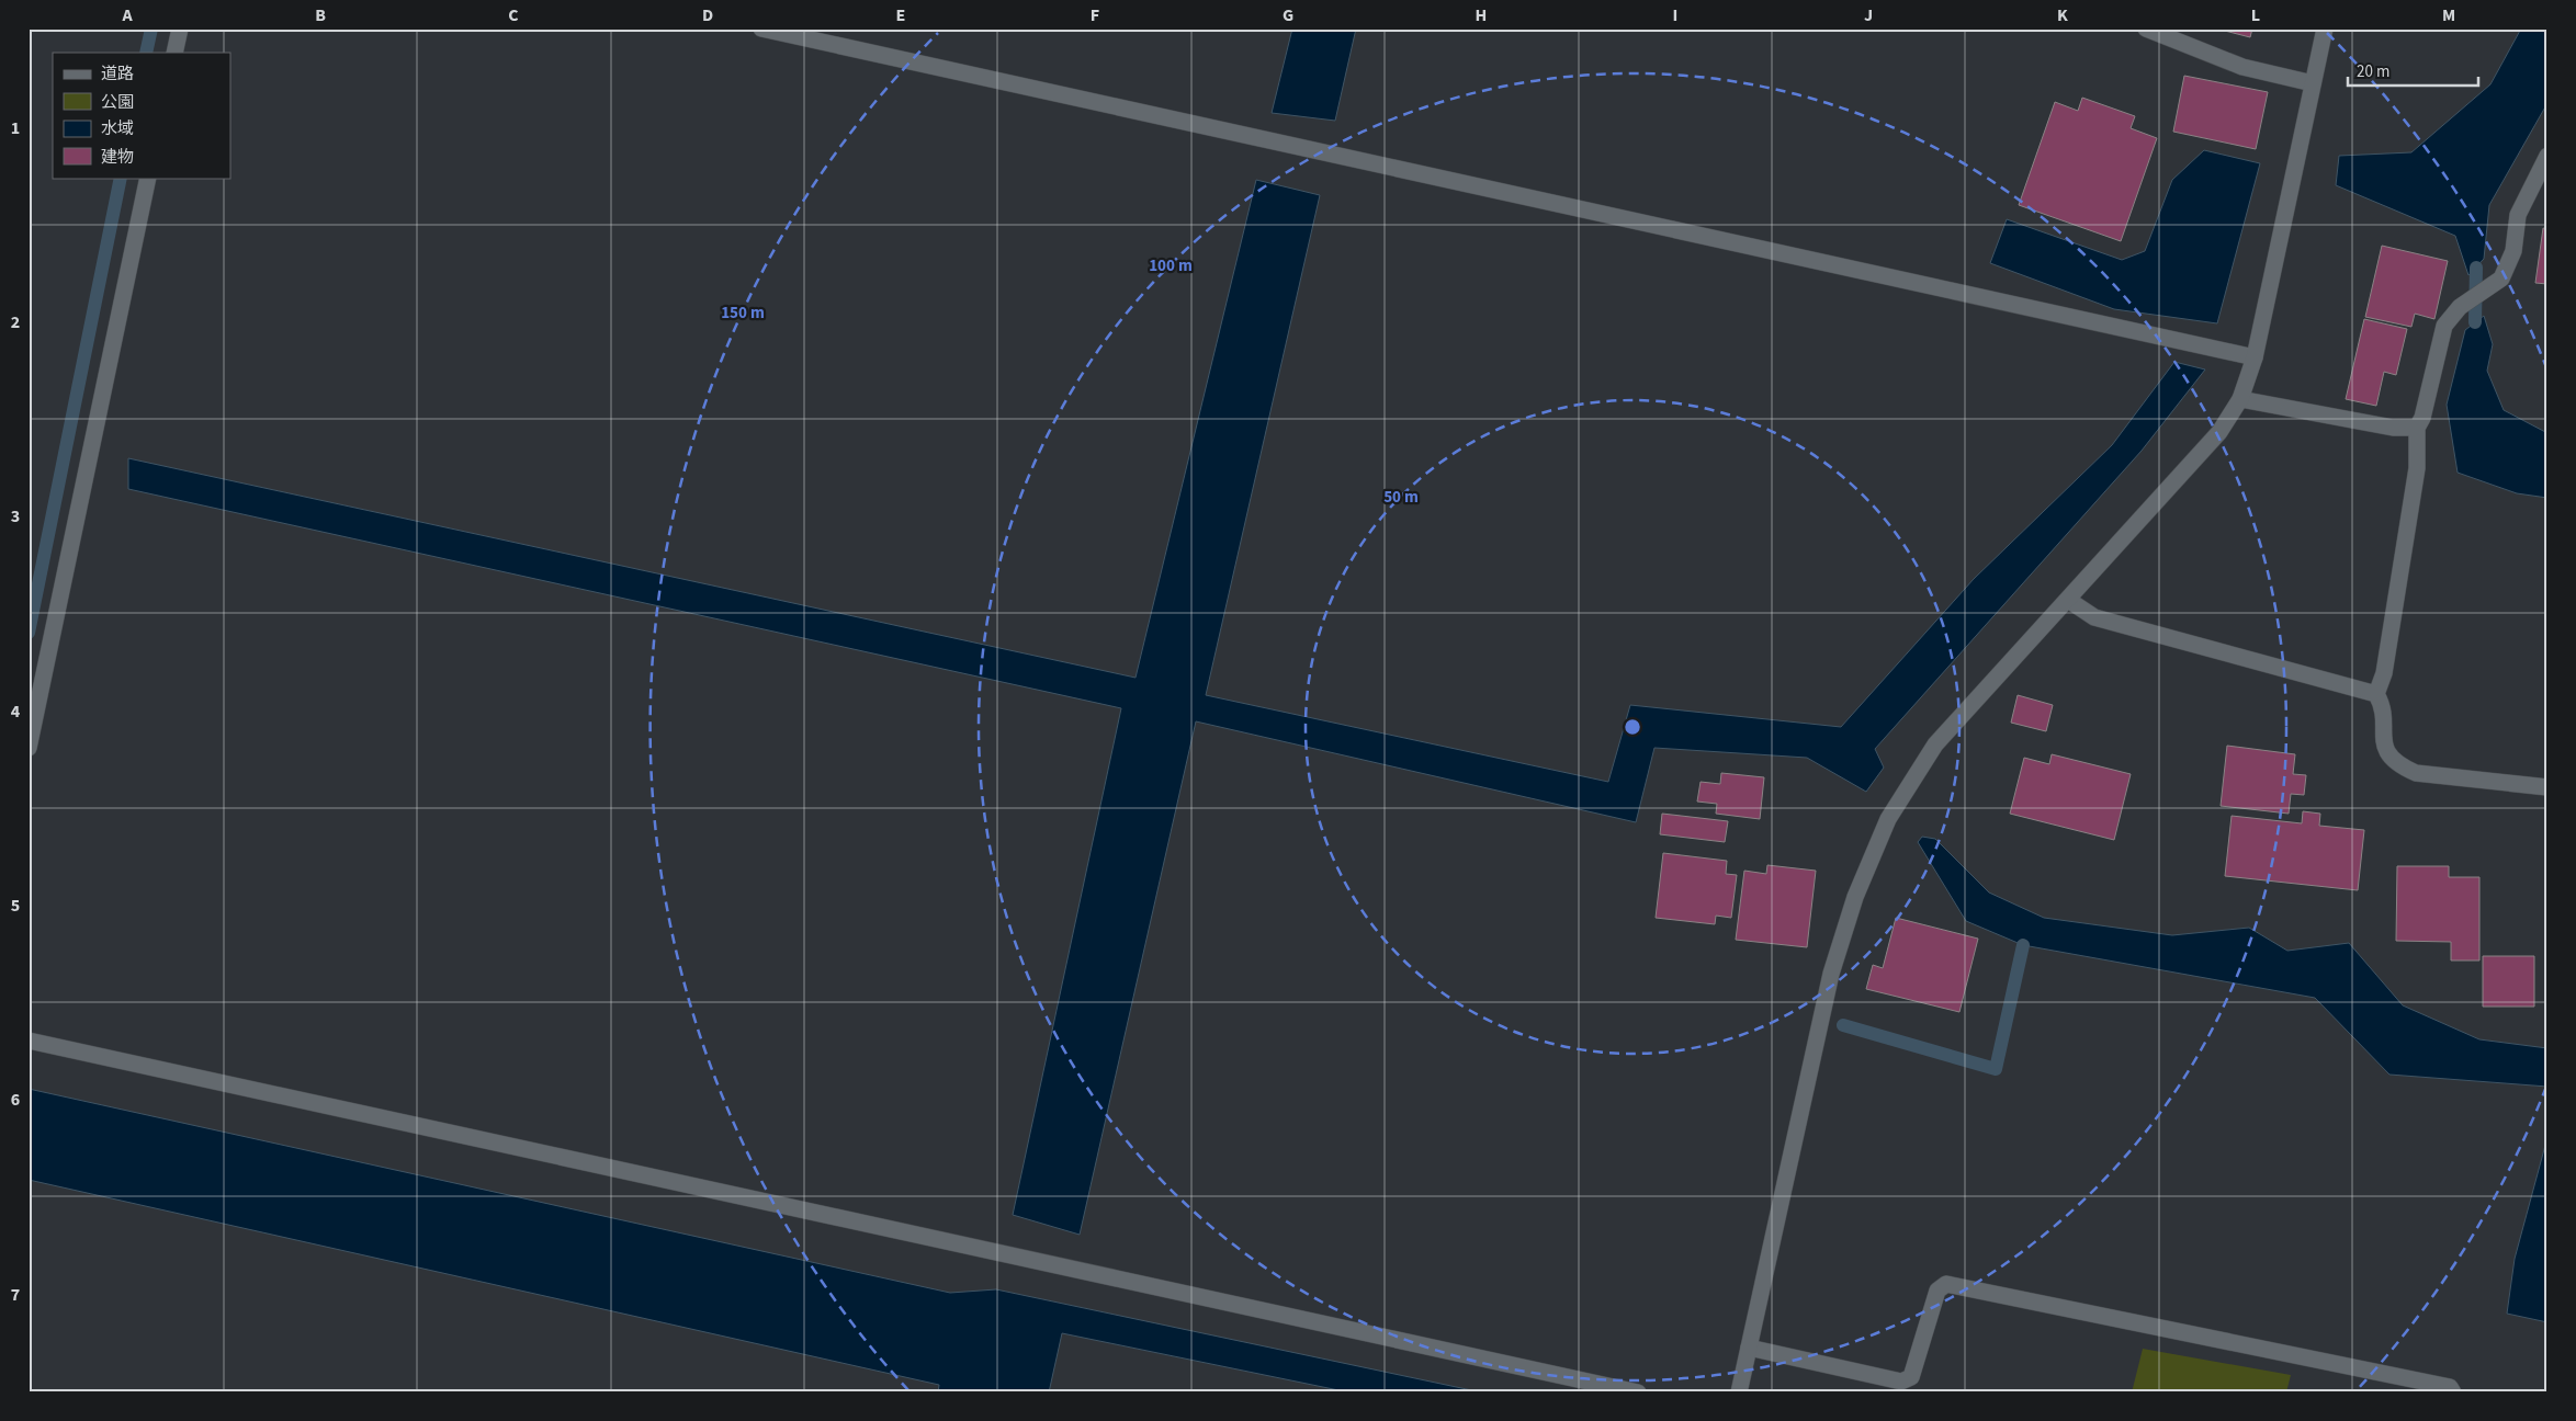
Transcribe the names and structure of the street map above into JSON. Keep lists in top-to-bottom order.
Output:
{
  "legend": [
    "道路",
    "公園",
    "水域",
    "建物"
  ],
  "scale_bar": "20 m",
  "grid": {
    "columns": [
      "A",
      "B",
      "C",
      "D",
      "E",
      "F",
      "G",
      "H",
      "I",
      "J",
      "K",
      "L",
      "M"
    ],
    "rows": [
      "1",
      "2",
      "3",
      "4",
      "5",
      "6",
      "7"
    ]
  },
  "rings": ["100 m", "150 m", "50 m"]
}
